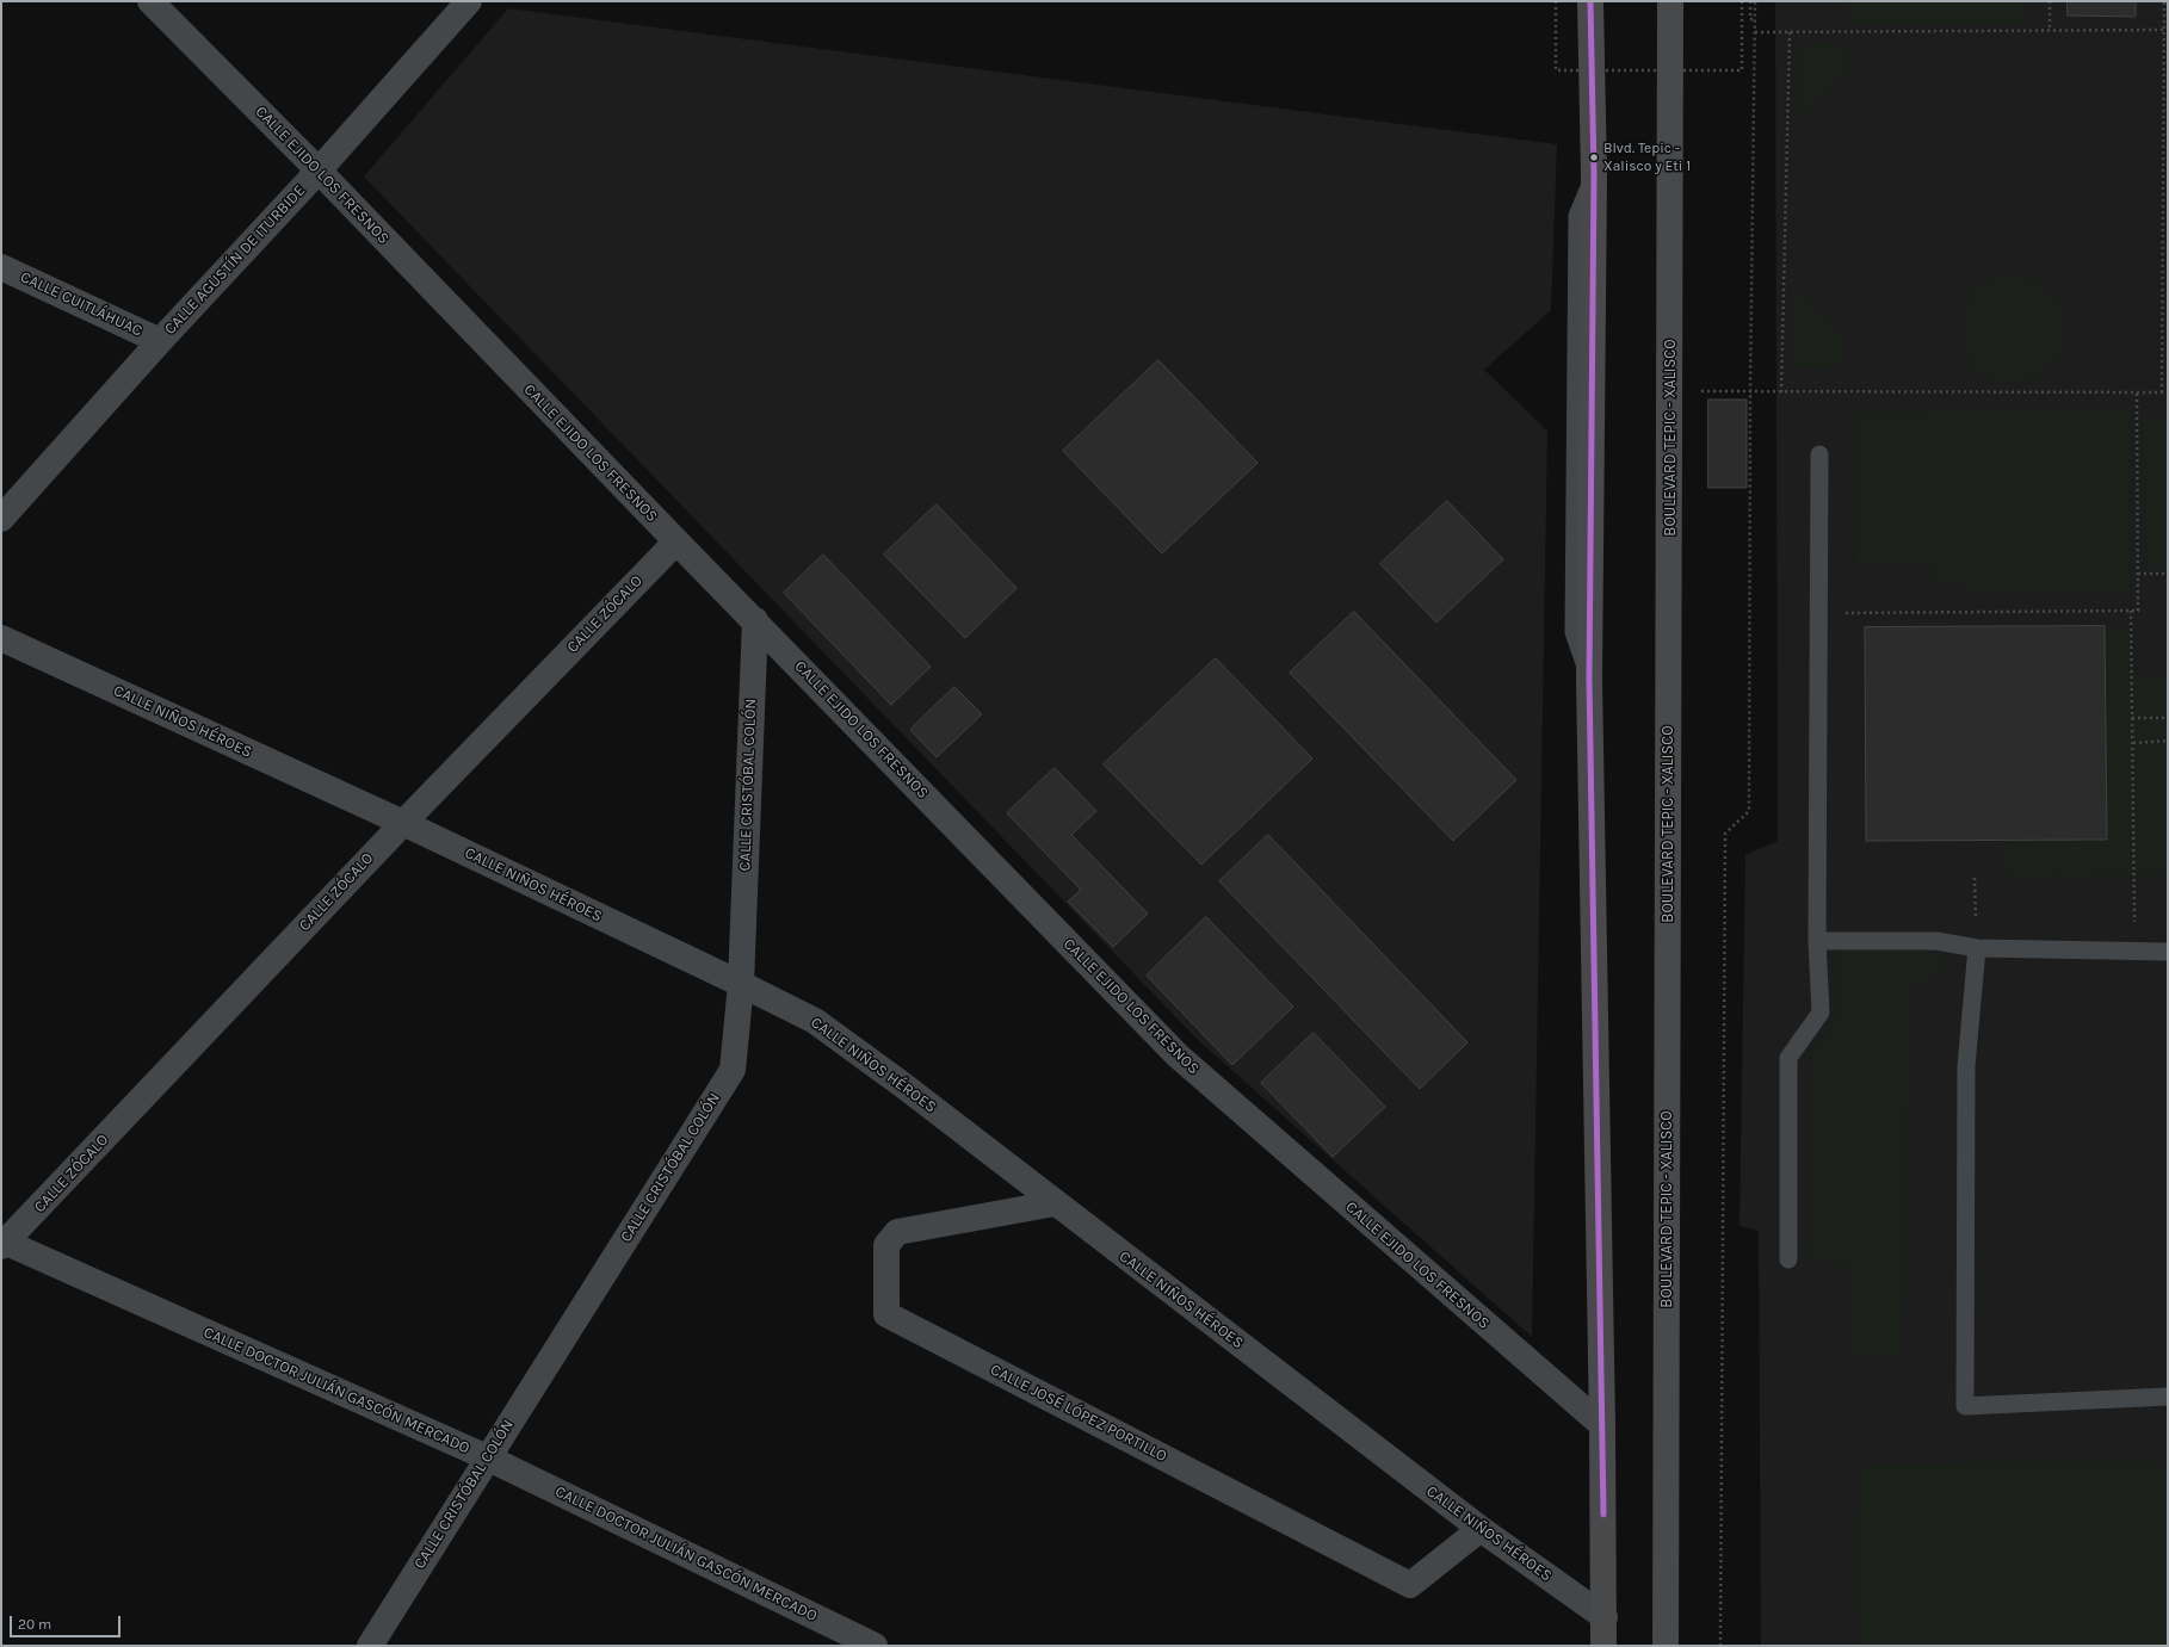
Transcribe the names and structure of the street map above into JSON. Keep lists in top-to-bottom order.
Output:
{
  "streets": {
    "main road": ["BOULEVARD TEPIC - XALISCO"],
    "street": [
      "CALLE EJIDO LOS FRESNOS",
      "CALLE AGUSTÍN DE ITURBIDE",
      "CALLE CUITLÁHUAC",
      "CALLE ZÓCALO",
      "CALLE NIÑOS HÉROES",
      "CALLE CRISTÓBAL COLÓN",
      "CALLE DOCTOR JULIÁN GASCÓN MERCADO",
      "CALLE JOSÉ LÓPEZ PORTILLO"
    ]
  },
  "crossings": [
    ["CALLE EJIDO LOS FRESNOS", "CALLE AGUSTÍN DE ITURBIDE"],
    ["CALLE EJIDO LOS FRESNOS", "CALLE ZÓCALO"],
    ["CALLE EJIDO LOS FRESNOS", "CALLE CRISTÓBAL COLÓN"],
    ["CALLE AGUSTÍN DE ITURBIDE", "CALLE CUITLÁHUAC"],
    ["CALLE ZÓCALO", "CALLE NIÑOS HÉROES"],
    ["CALLE ZÓCALO", "CALLE DOCTOR JULIÁN GASCÓN MERCADO"],
    ["CALLE NIÑOS HÉROES", "CALLE CRISTÓBAL COLÓN"],
    ["CALLE NIÑOS HÉROES", "CALLE JOSÉ LÓPEZ PORTILLO"],
    ["CALLE CRISTÓBAL COLÓN", "CALLE DOCTOR JULIÁN GASCÓN MERCADO"]
  ],
  "places": ["Blvd. Tepic - Xalisco y Eti 1"],
  "scale_bar": "20 m"
}
